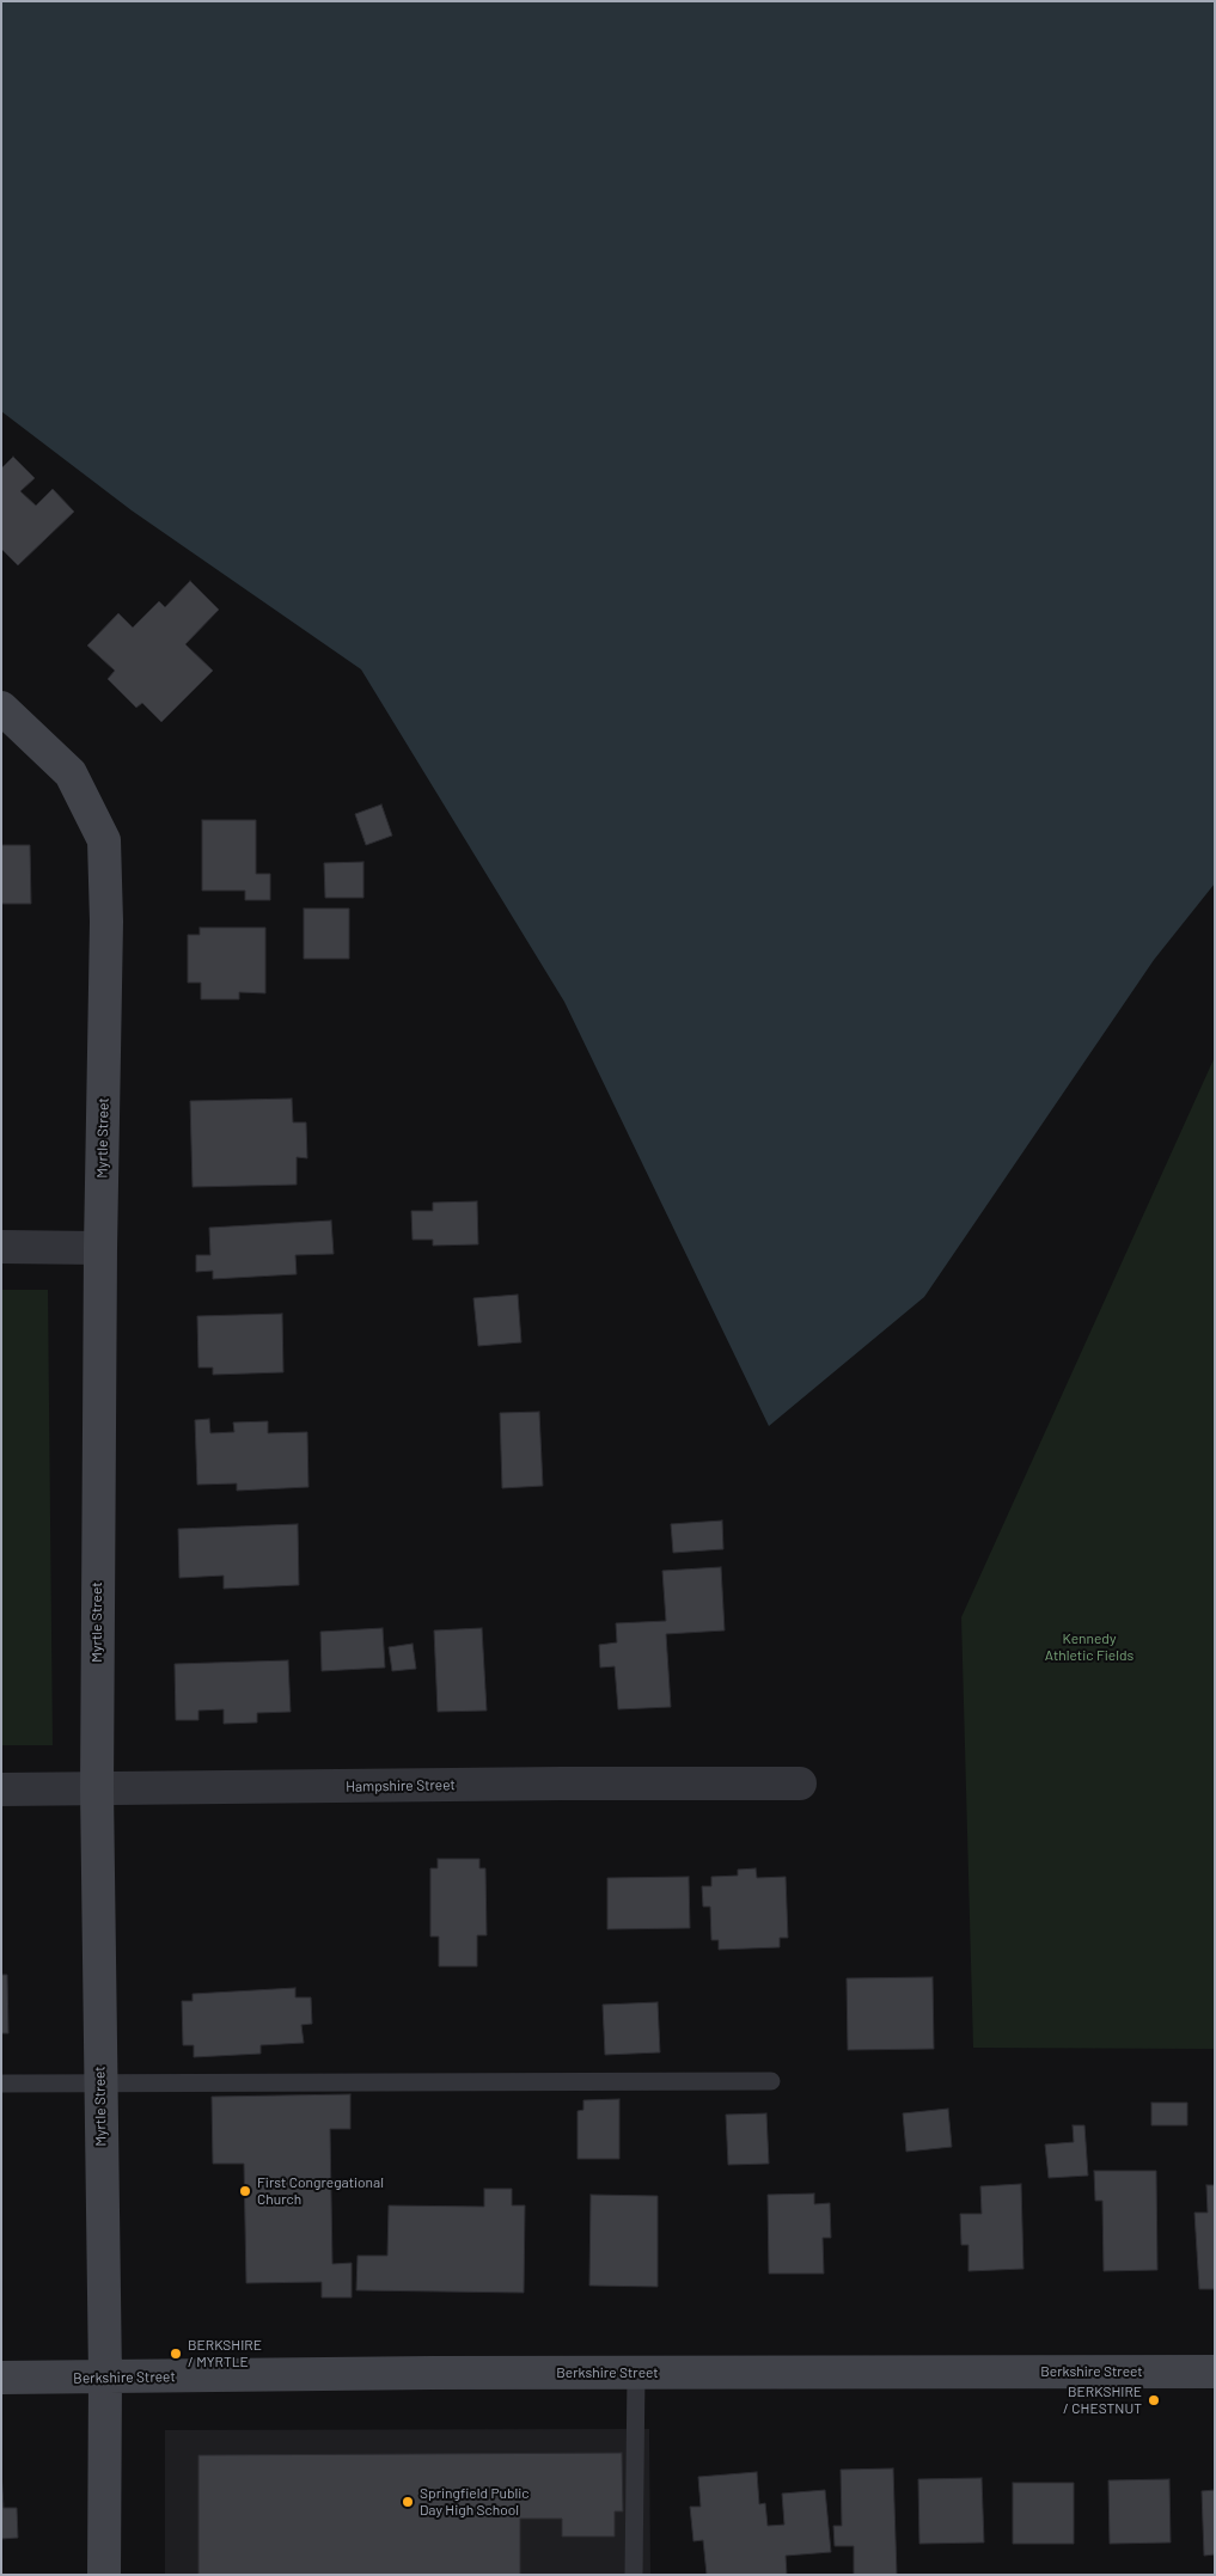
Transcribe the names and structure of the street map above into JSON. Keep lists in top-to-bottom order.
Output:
{
  "streets": {
    "street": ["Myrtle Street", "Hampshire Street", "Berkshire Street"]
  },
  "crossings": [
    ["Myrtle Street", "Hampshire Street"],
    ["Myrtle Street", "Berkshire Street"]
  ],
  "parks": ["Kennedy Athletic Fields"],
  "places": [
    "First Congregational Church",
    "BERKSHIRE / MYRTLE",
    "BERKSHIRE / CHESTNUT",
    "Springfield Public Day High School"
  ]
}
